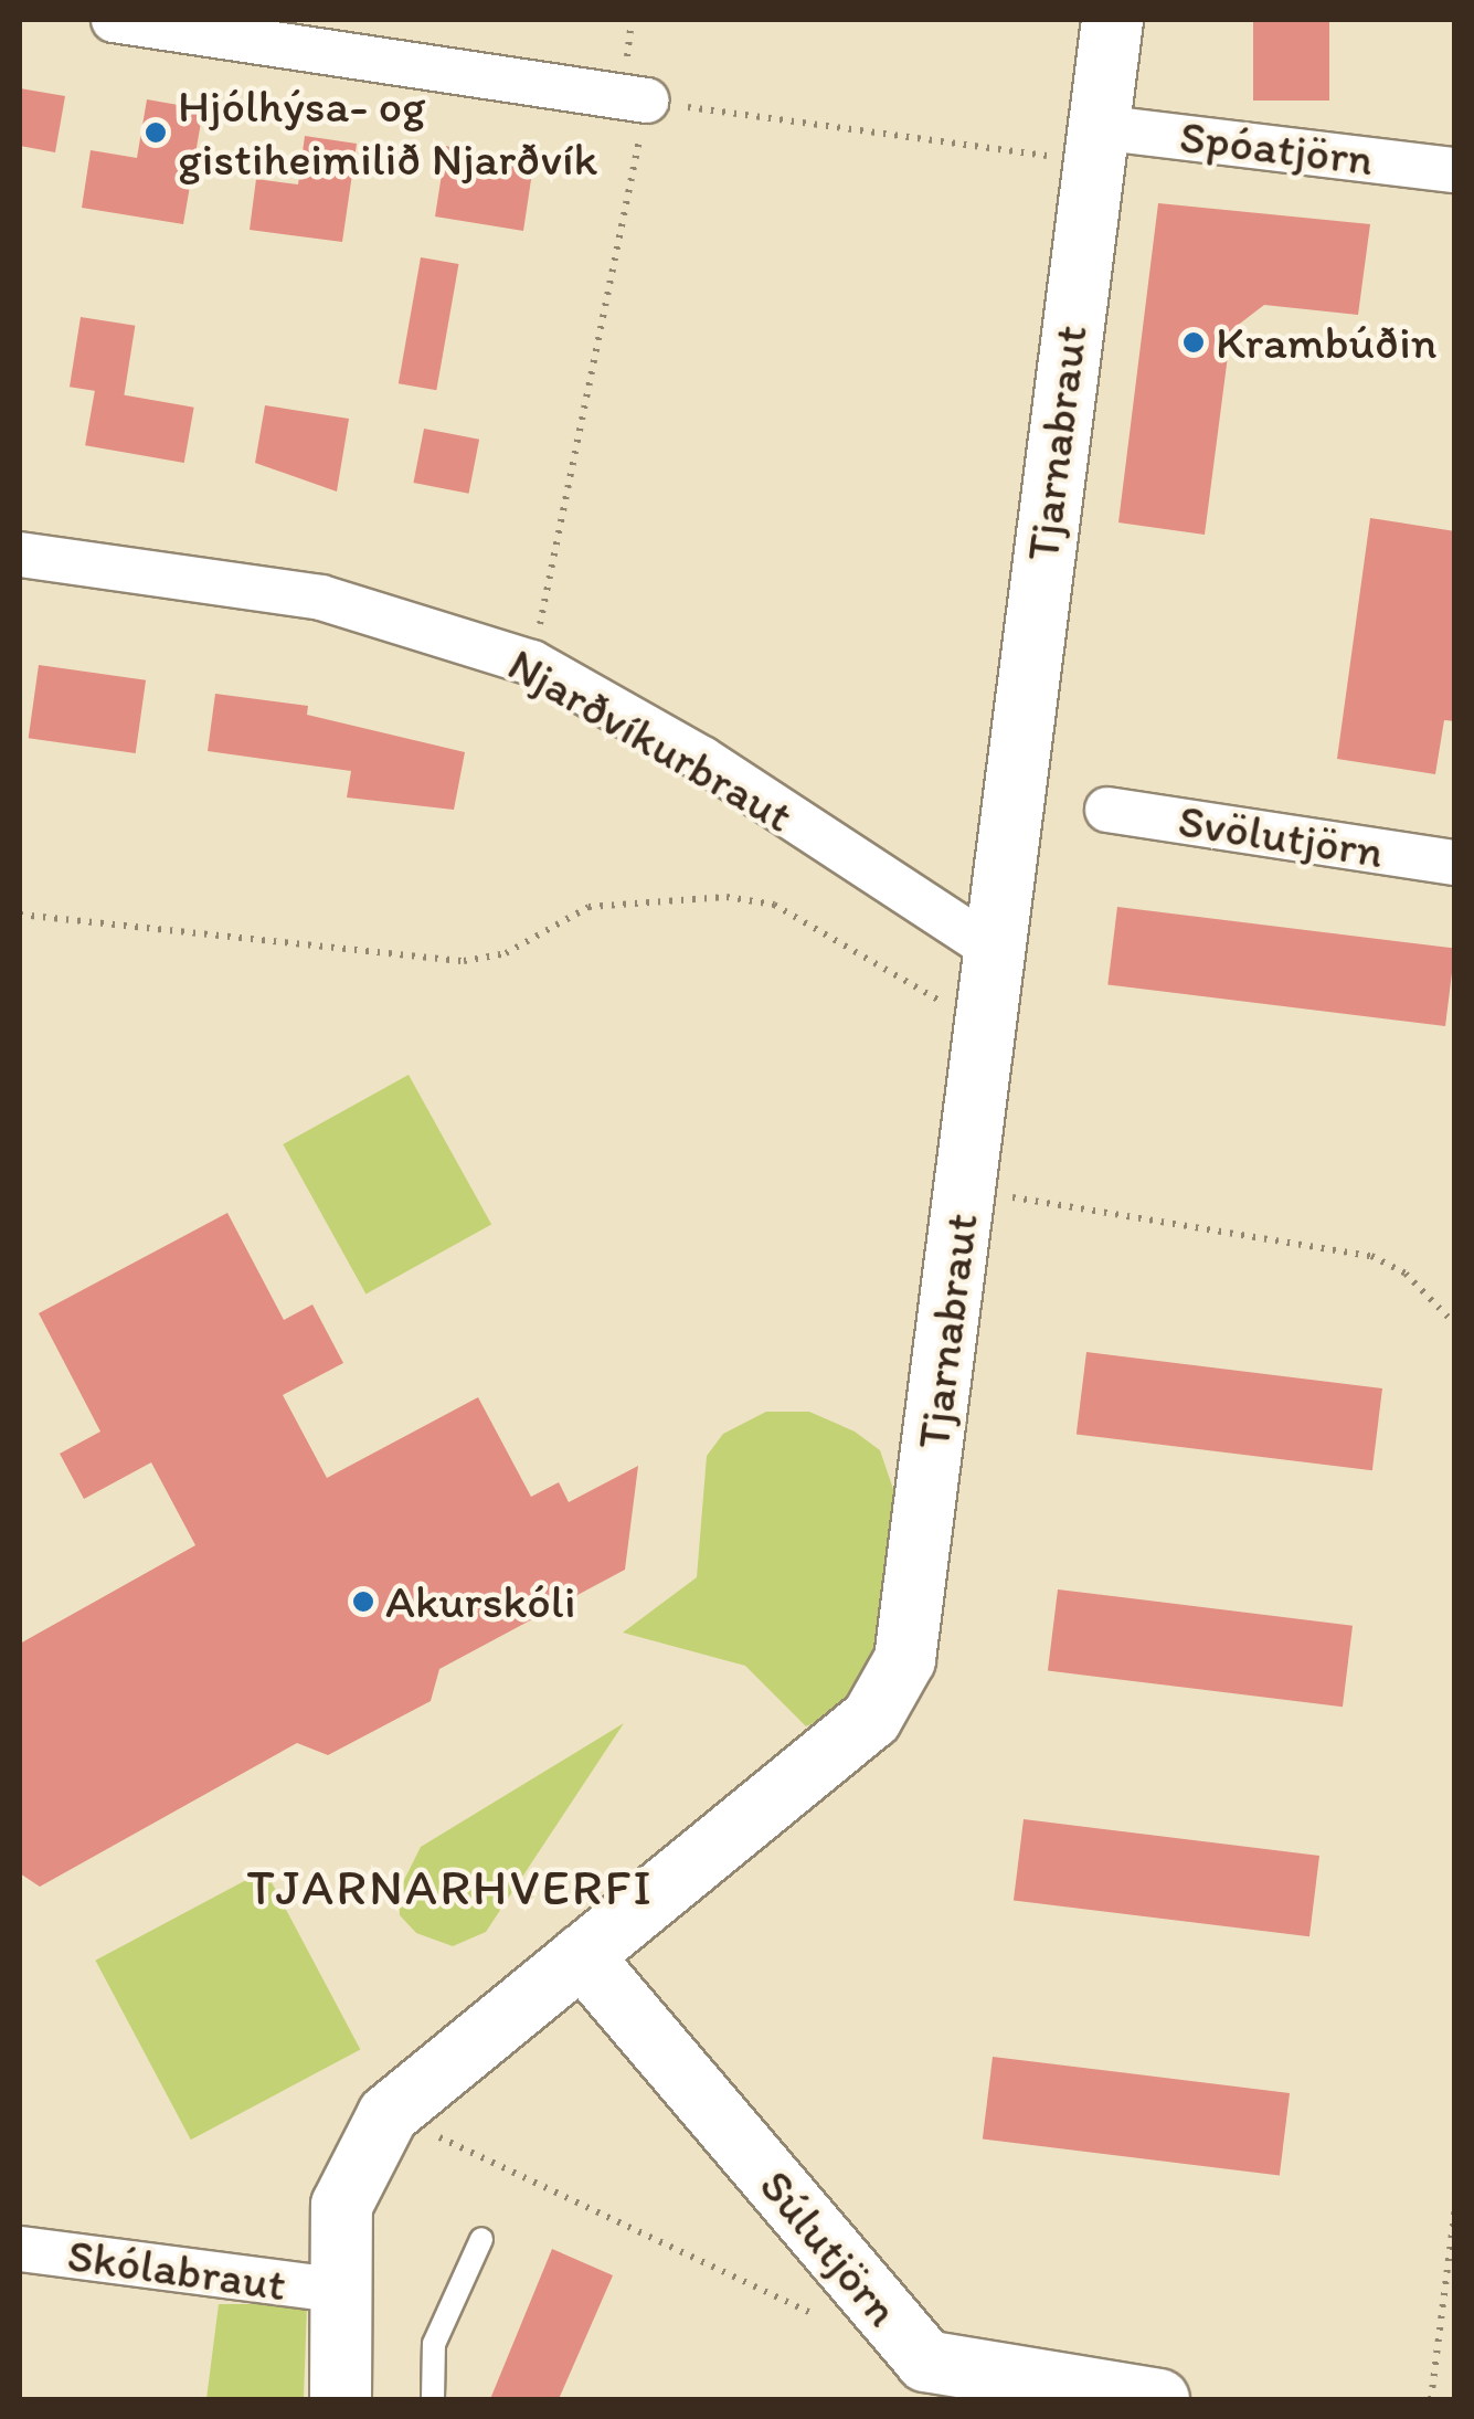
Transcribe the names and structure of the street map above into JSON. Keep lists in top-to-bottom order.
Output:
{
  "streets": {
    "street": [
      "Spóatjörn",
      "Tjarnabraut",
      "Njarðvíkurbraut",
      "Svölutjörn",
      "Súlutjörn",
      "Skólabraut"
    ]
  },
  "crossings": [
    ["Spóatjörn", "Tjarnabraut"],
    ["Tjarnabraut", "Njarðvíkurbraut"],
    ["Tjarnabraut", "Súlutjörn"],
    ["Tjarnabraut", "Skólabraut"]
  ],
  "districts": ["TJARNARHVERFI"],
  "places": ["Hjólhýsa- og gistiheimilið Njarðvík", "Krambúðin", "Akurskóli"]
}
